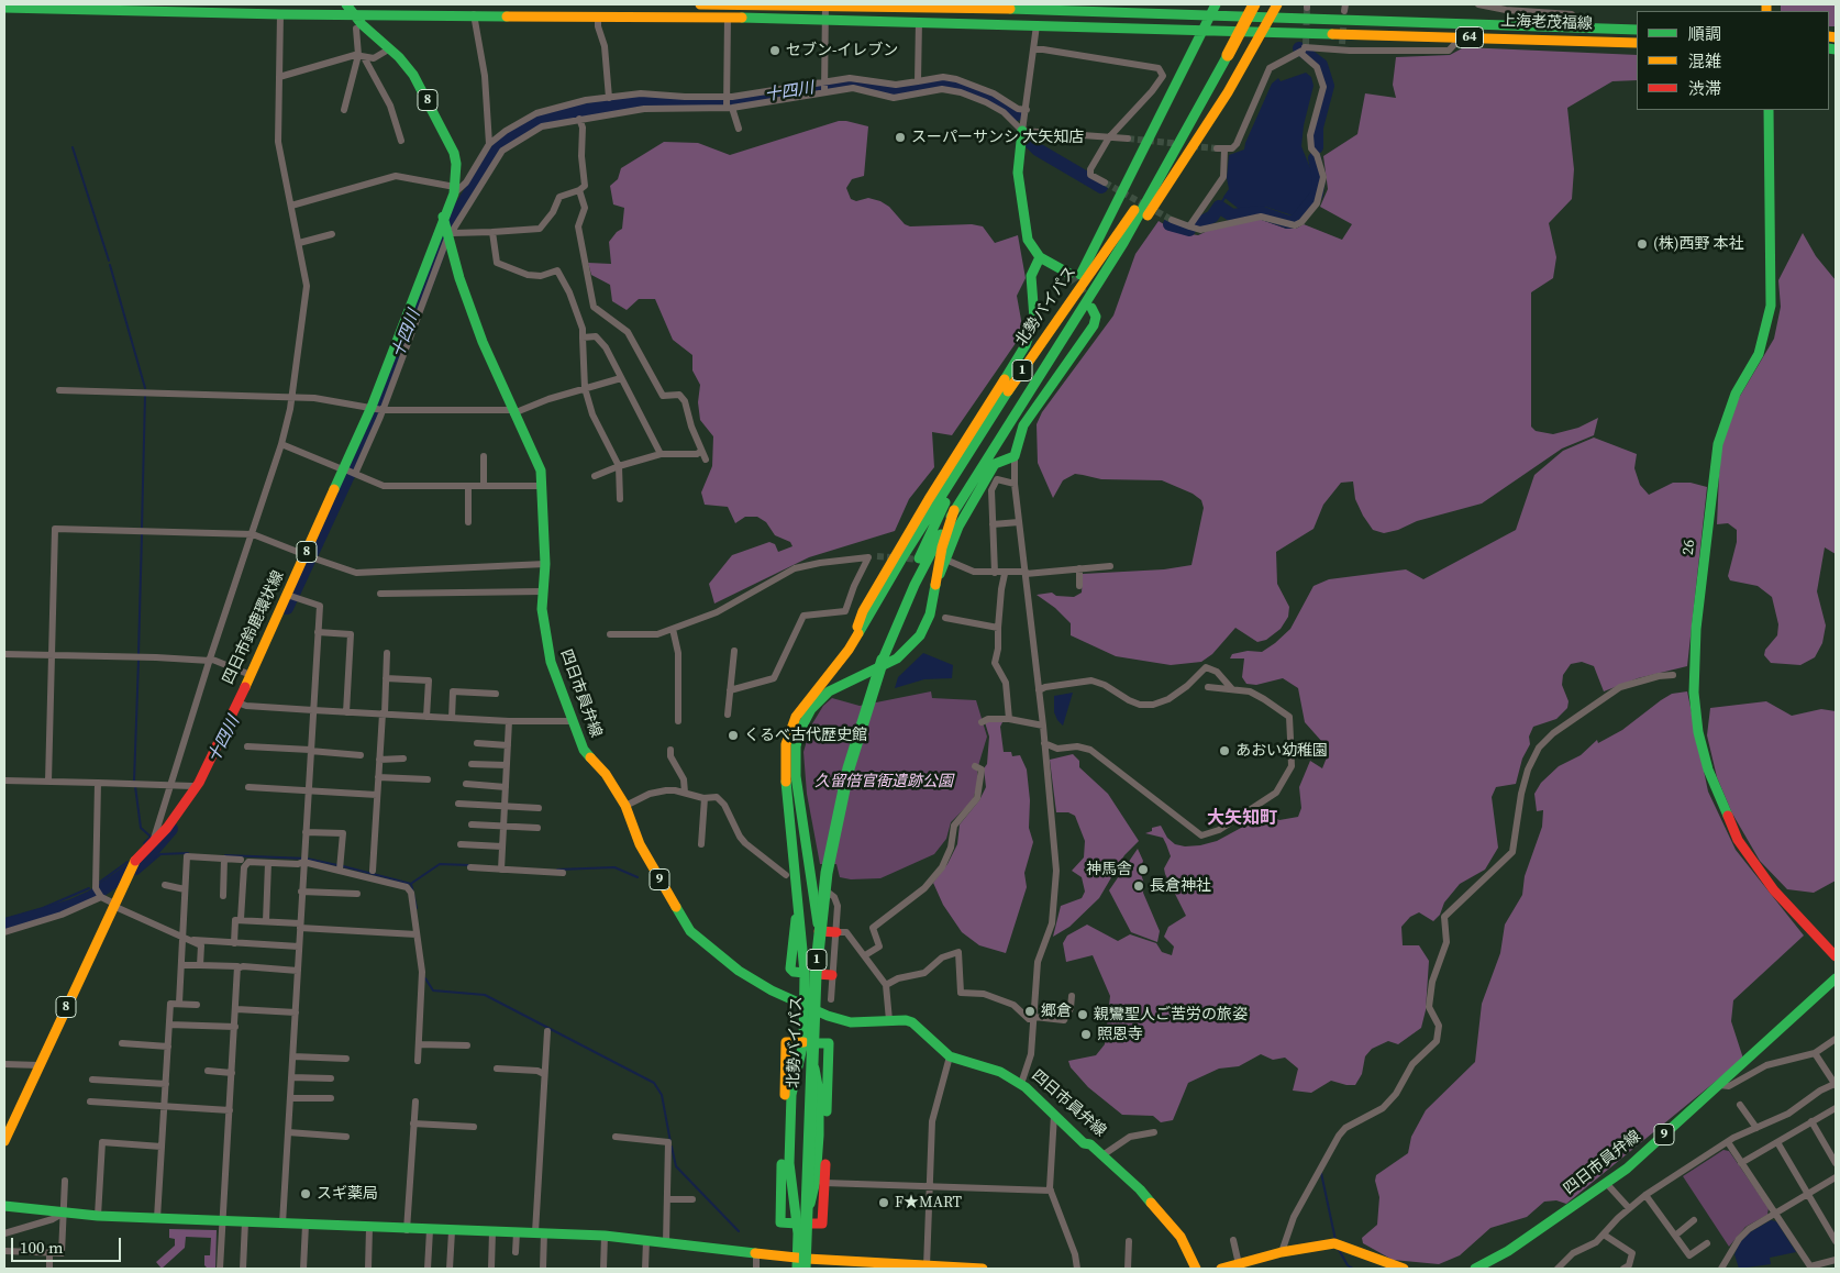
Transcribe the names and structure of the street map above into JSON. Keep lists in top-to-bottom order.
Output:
{
  "streets": {
    "main road": [
      "上海老茂福線",
      "64",
      "8",
      "北勢バイパス",
      "1",
      "26",
      "四日市鈴鹿環状線",
      "四日市員弁線",
      "9"
    ]
  },
  "crossings": [
    ["上海老茂福線", "1"],
    ["上海老茂福線", "四日市鈴鹿環状線"],
    ["北勢バイパス", "1"],
    ["四日市鈴鹿環状線", "四日市員弁線"]
  ],
  "districts": ["大矢知町"],
  "water": ["十四川"],
  "parks": ["久留倍官衙遺跡公園"],
  "places": [
    "セブン-イレブン",
    "スーパーサンシ 大矢知店",
    "(株)西野 本社",
    "くるべ古代歴史館",
    "あおい幼稚園",
    "神馬舎",
    "長倉神社",
    "郷倉",
    "親鸞聖人ご苦労の旅姿",
    "照恩寺",
    "スギ薬局",
    "F★MART"
  ],
  "legend": ["順調", "混雑", "渋滞"],
  "scale_bar": "100 m"
}
